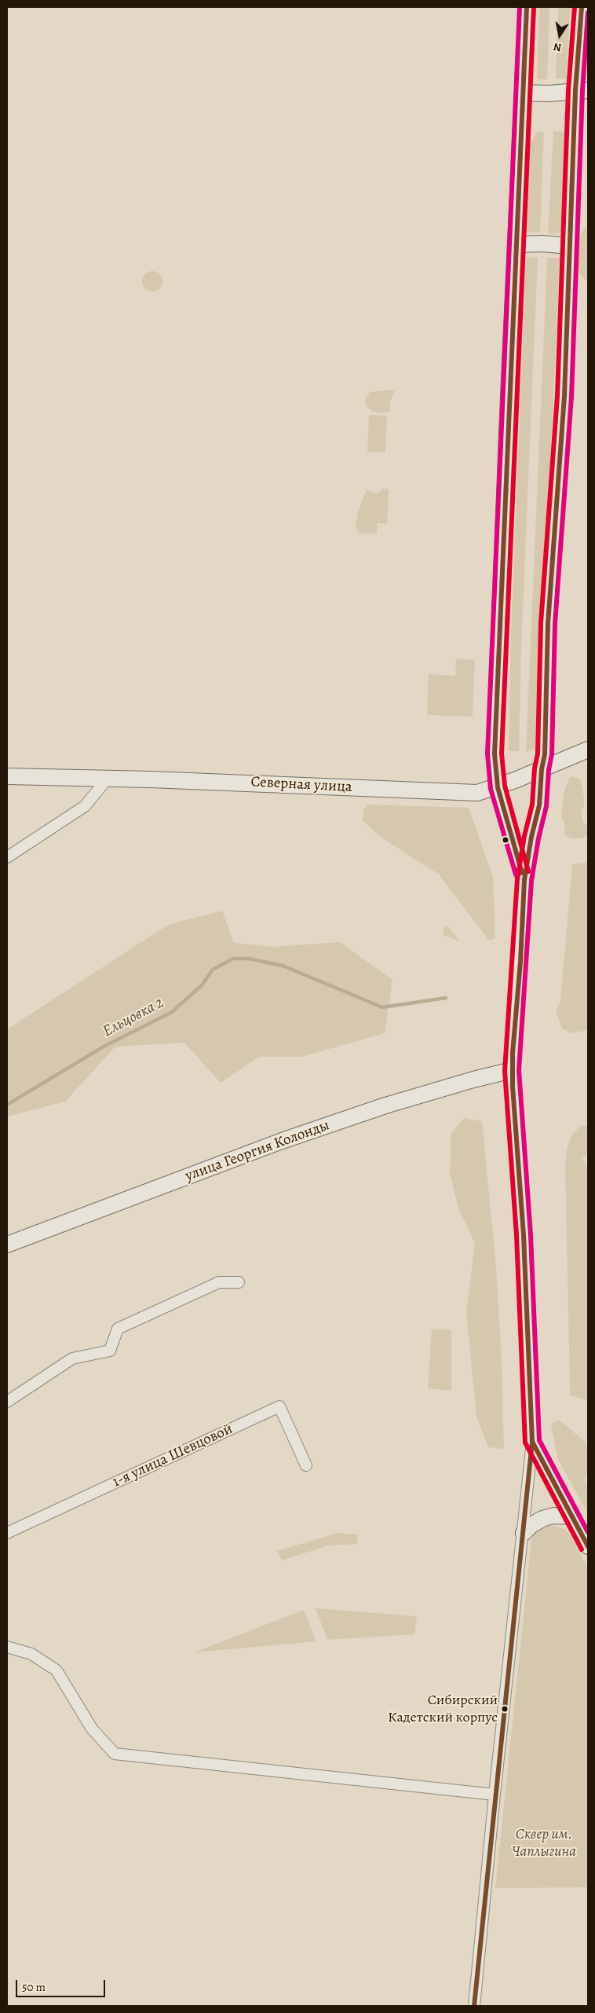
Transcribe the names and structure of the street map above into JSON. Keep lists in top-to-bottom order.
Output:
{
  "streets": {
    "main road": ["Северная улица", "улица Георгия Колонды"],
    "street": ["1-я улица Шевцовой"]
  },
  "water": ["Ельцовка 2"],
  "parks": ["Сквер им. Чаплыгина"],
  "places": ["Сибирский Кадетский корпус"],
  "scale_bar": "50 m",
  "north": "bottom"
}
